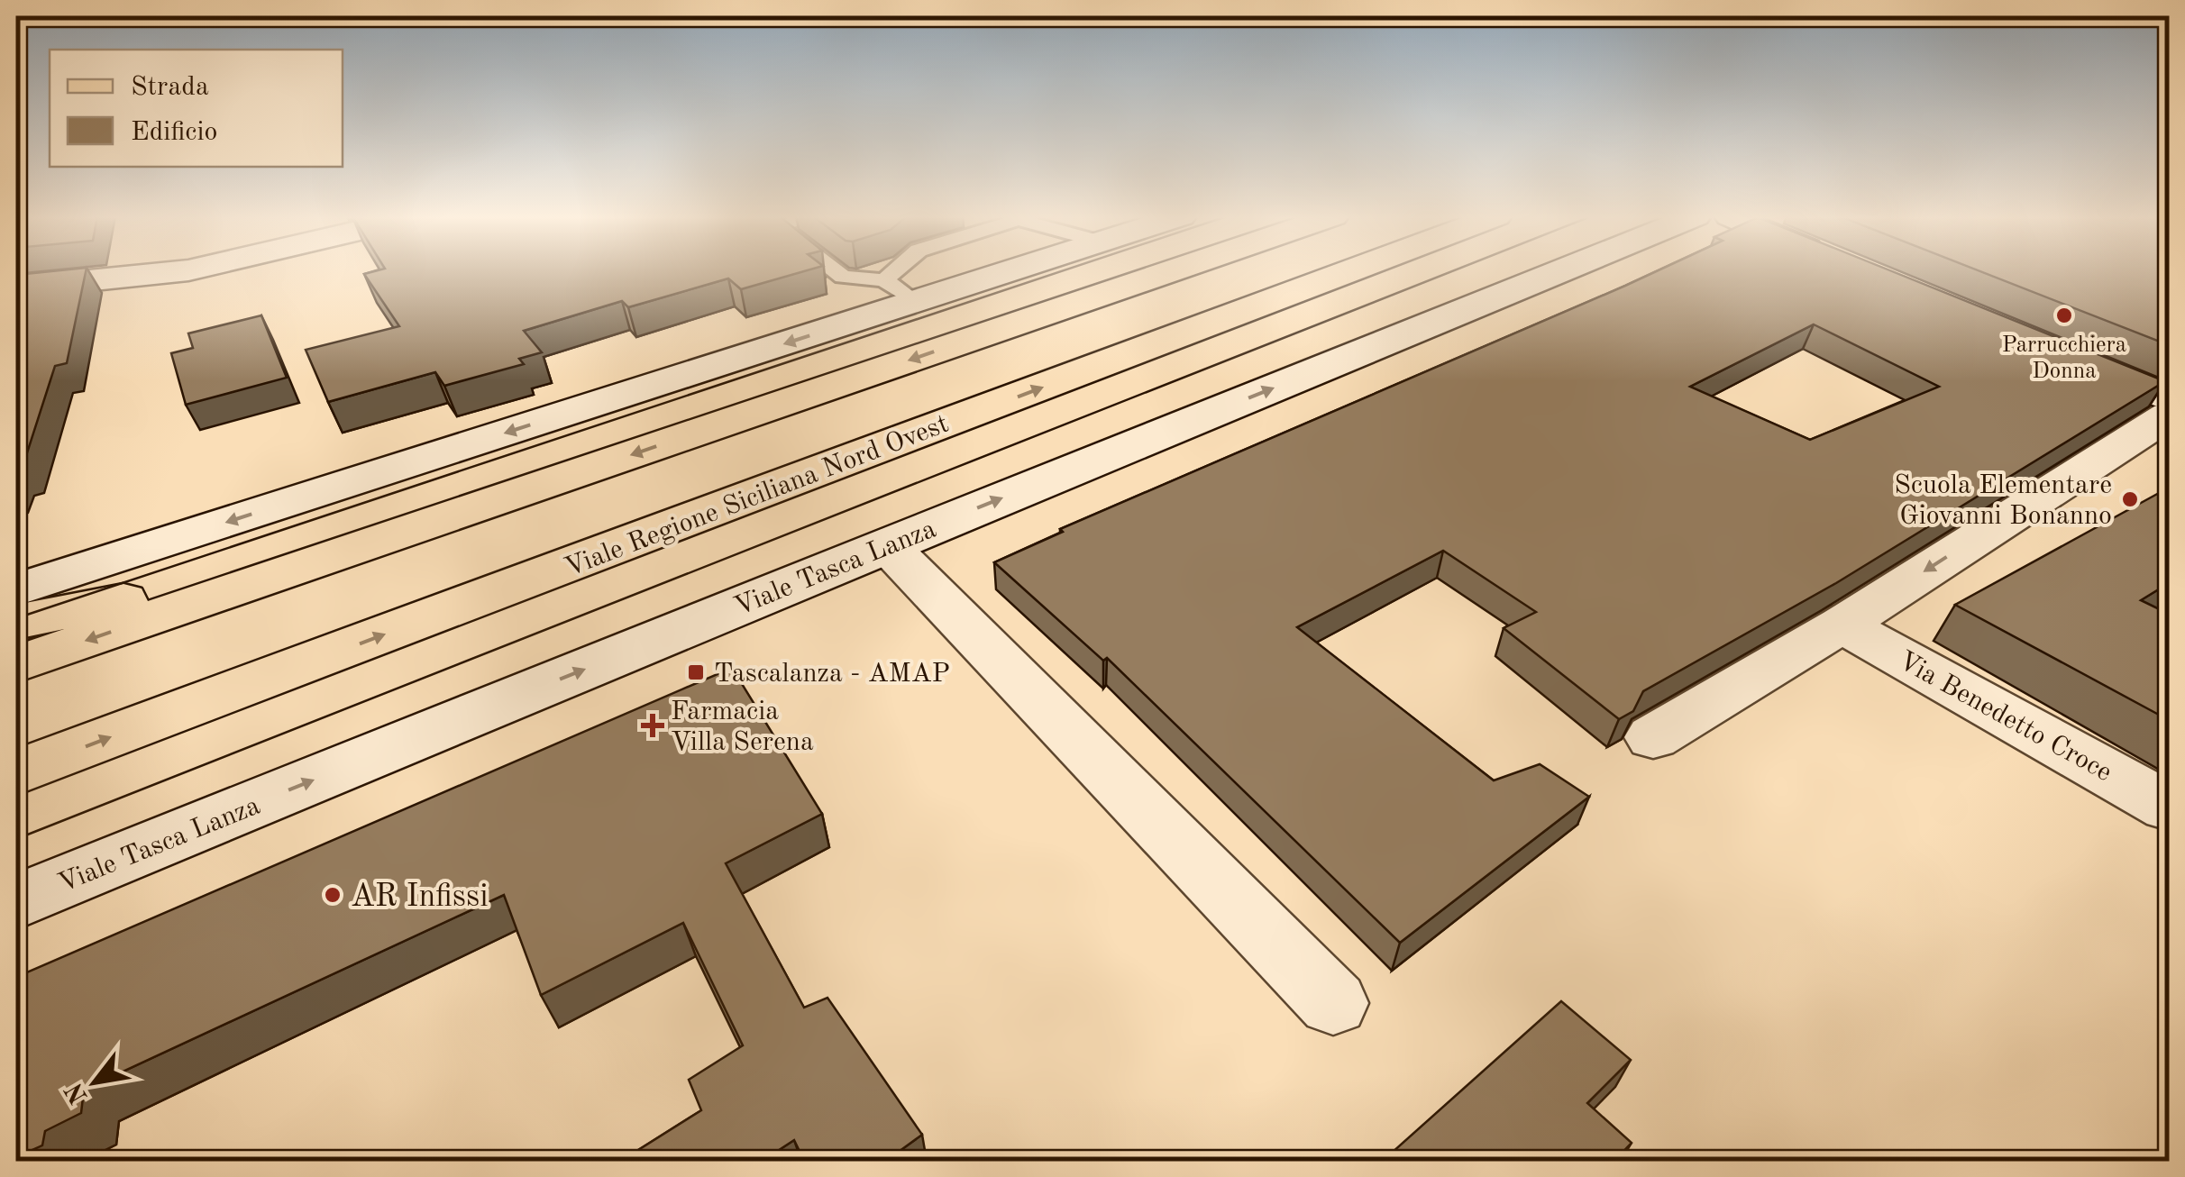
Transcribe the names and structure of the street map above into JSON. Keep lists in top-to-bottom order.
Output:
{
  "streets": {
    "main road": ["Viale Regione Siciliana Nord Ovest"],
    "street": ["Viale Tasca Lanza", "Via Benedetto Croce"]
  },
  "places": {
    "other": ["Parrucchiera Donna", "Scuola Elementare Giovanni Bonanno", "AR Infissi"],
    "transit": ["Tascalanza - AMAP"],
    "health": ["Farmacia Villa Serena"]
  },
  "legend": ["Strada", "Edificio"],
  "north": "bottom left"
}
